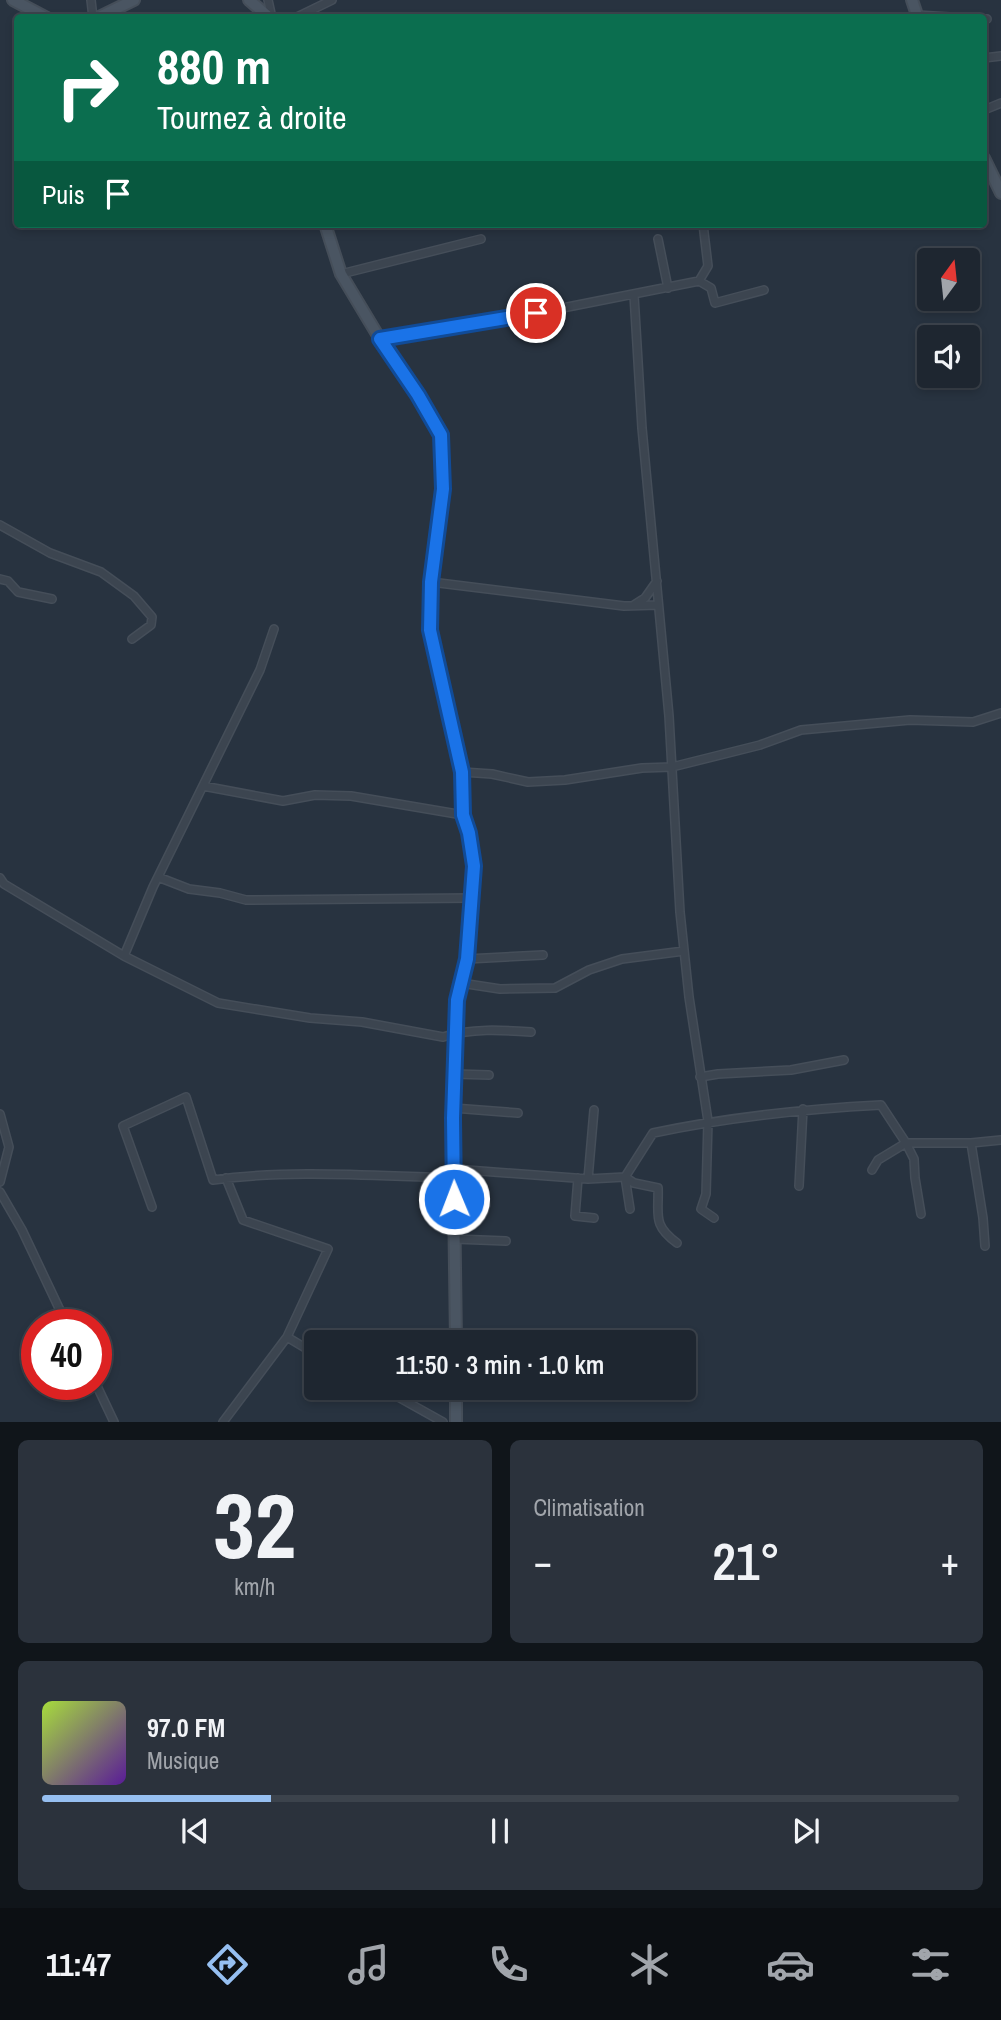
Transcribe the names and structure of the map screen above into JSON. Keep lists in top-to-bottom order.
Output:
{
  "north": "top",
  "page": {
    "turn": ["880 m", "Tournez à droite"],
    "then": "Puis",
    "limit": "40",
    "trip": "11:50 · 3 min · 1.0 km",
    "tile": [
      ["32", "km/h"],
      "Climatisation"
    ],
    "heat": ["−", "21°", "+"],
    "song": ["97.0 FM", "Musique"],
    "tabs": "11:47"
  }
}
